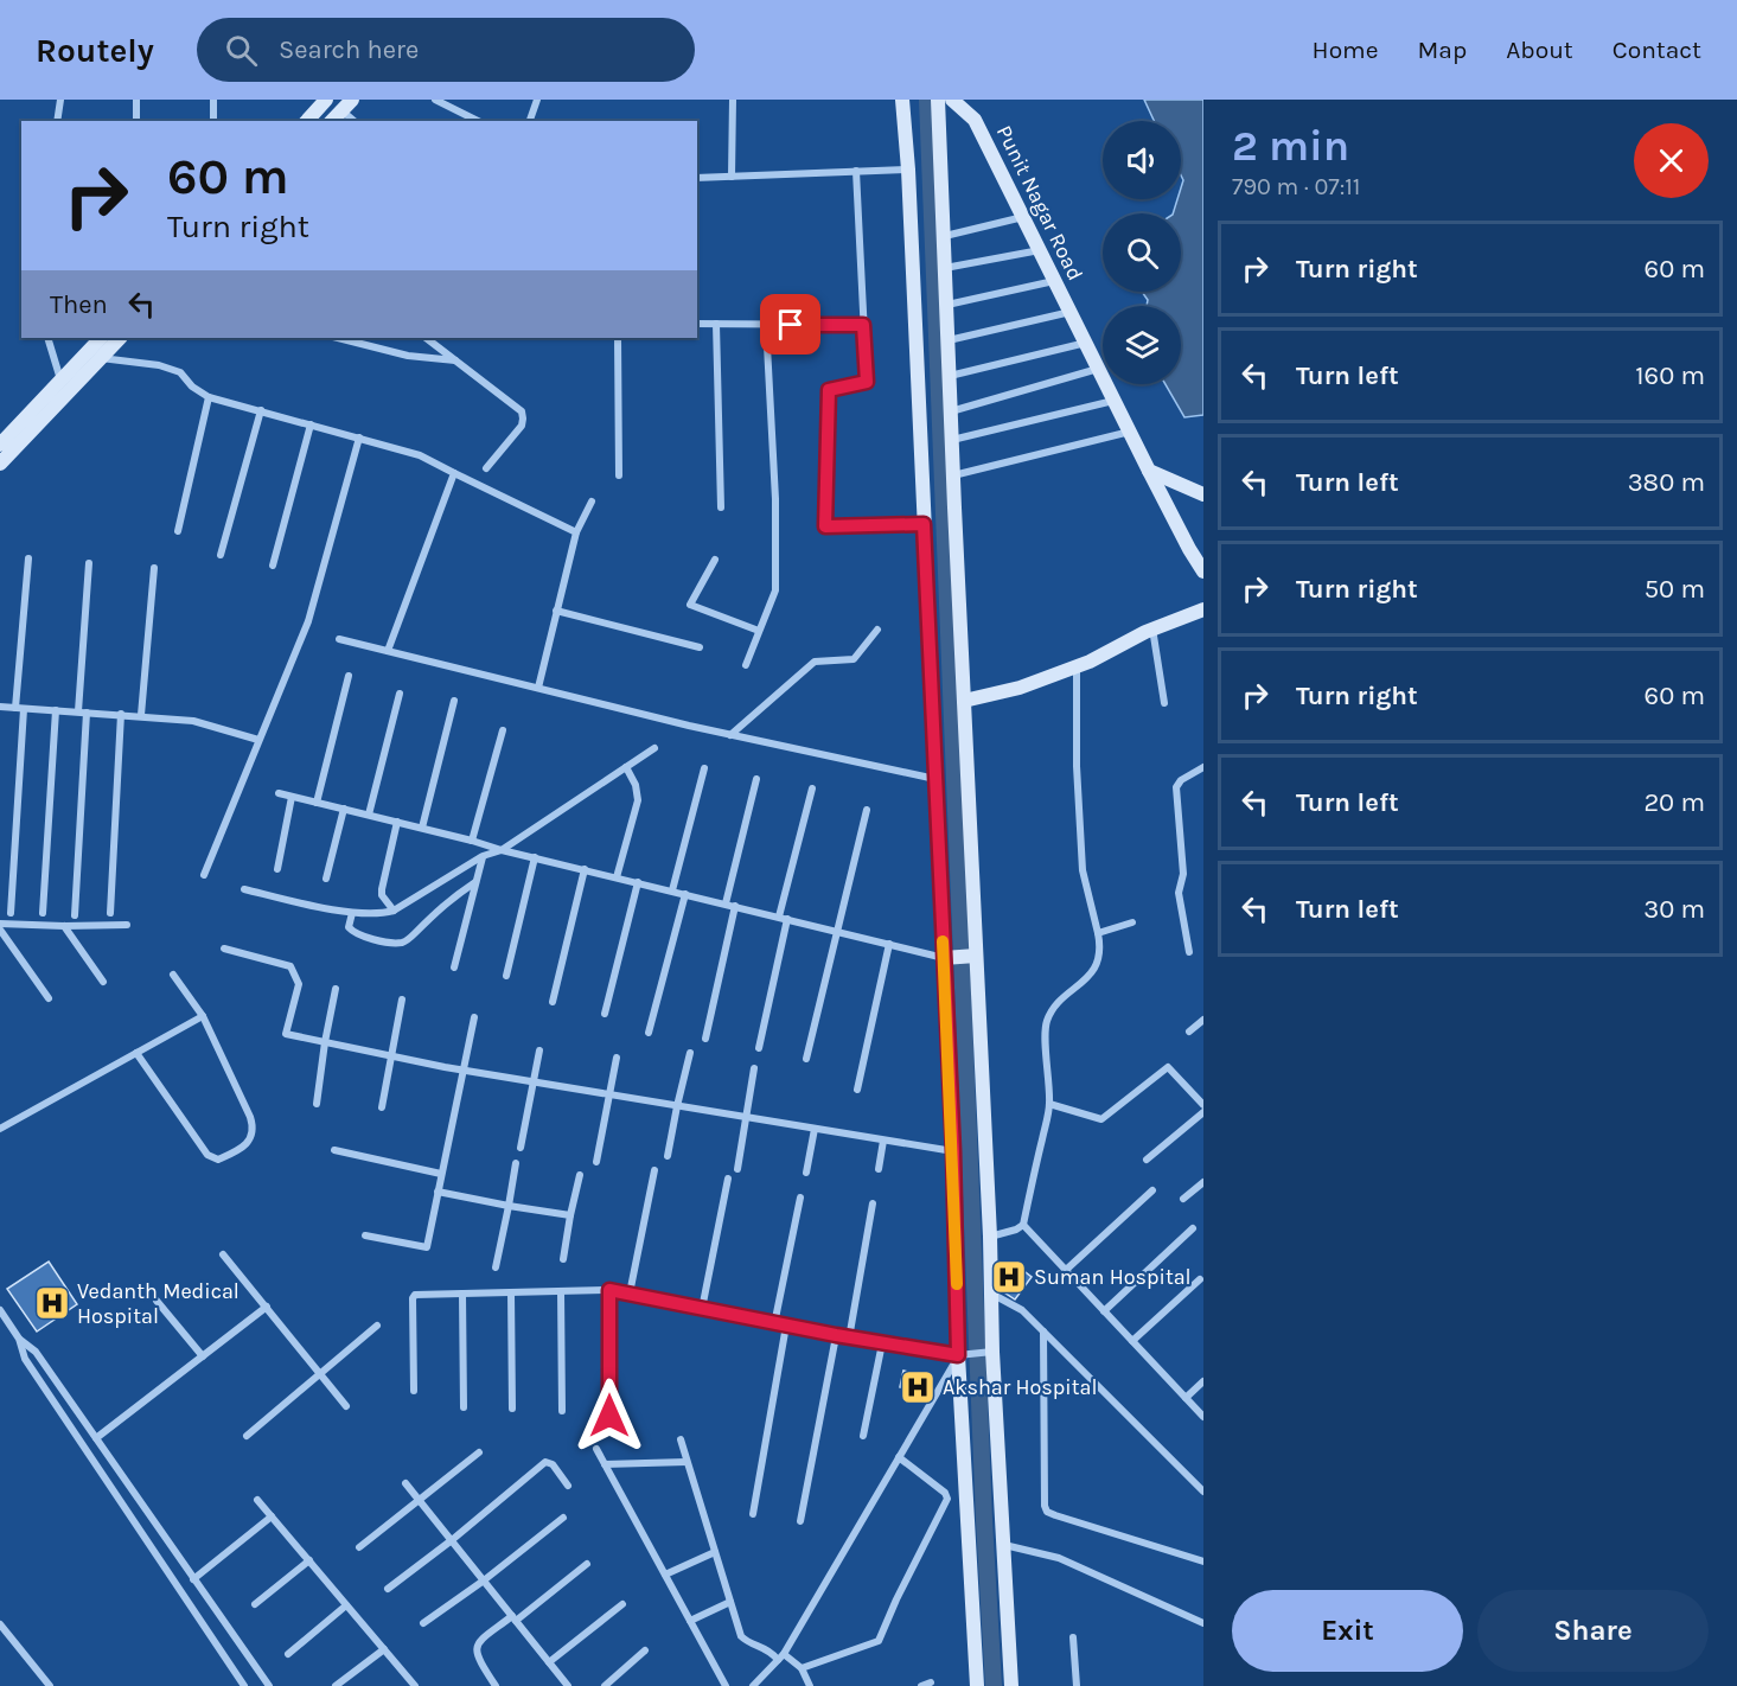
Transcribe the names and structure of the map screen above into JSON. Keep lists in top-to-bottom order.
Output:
{
  "streets": {
    "street": ["Punit Nagar Road"]
  },
  "places": {
    "hospital": ["Suman Hospital", "Vedanth Medical Hospital", "Akshar Hospital"]
  },
  "page": {
    "header": "Routely",
    "search": "Search here",
    "nav": [
      "Home",
      "Map",
      "About",
      "Contact"
    ],
    "heading": ["2 min", "790 m · 07:11"],
    "turn": ["60 m", "Turn right"],
    "list": [
      {
        "name": "Turn right",
        "value": "60 m"
      },
      {
        "name": "Turn left",
        "value": "160 m"
      },
      {
        "name": "Turn left",
        "value": "380 m"
      },
      {
        "name": "Turn right",
        "value": "50 m"
      },
      {
        "name": "Turn right",
        "value": "60 m"
      },
      {
        "name": "Turn left",
        "value": "20 m"
      },
      {
        "name": "Turn left",
        "value": "30 m"
      }
    ],
    "then": "Then",
    "buttons": ["Exit", "Share"]
  }
}
